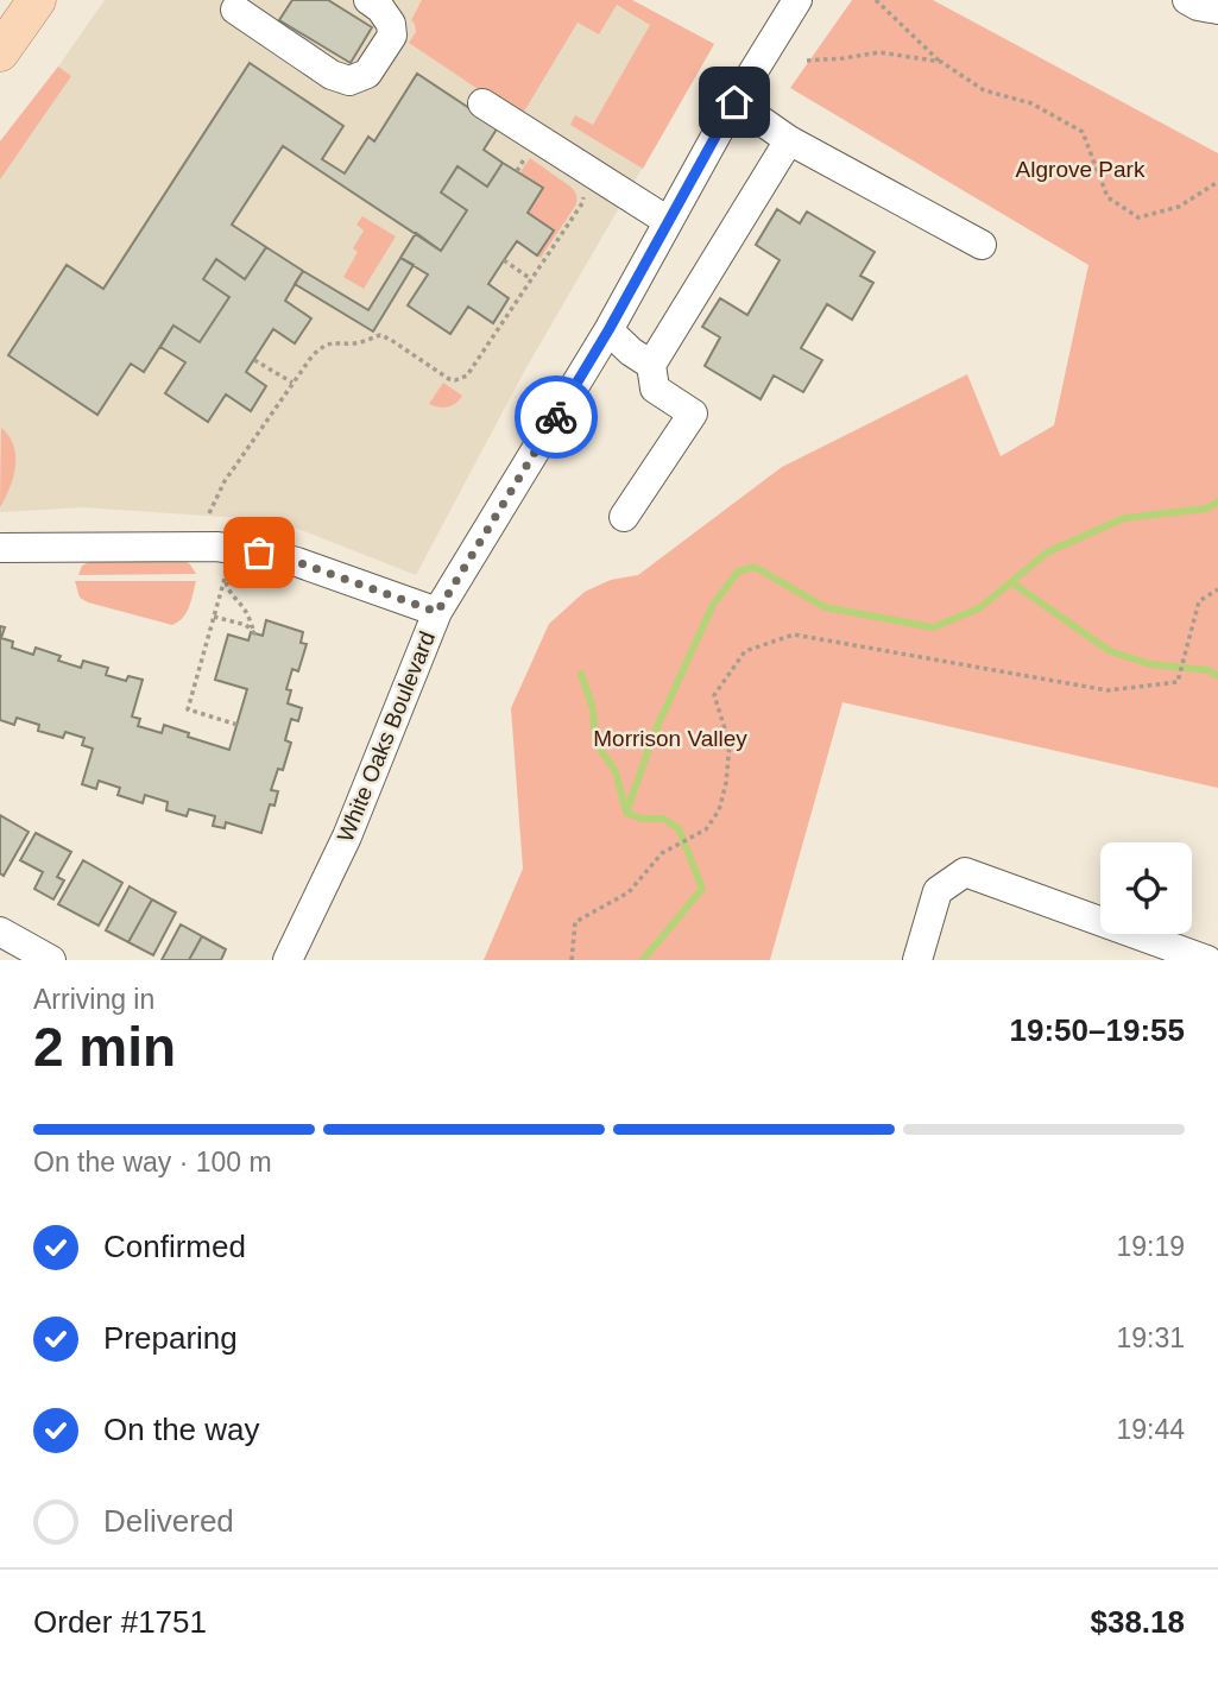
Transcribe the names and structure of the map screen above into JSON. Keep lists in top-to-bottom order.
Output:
{
  "streets": {
    "street": ["White Oaks Boulevard"]
  },
  "parks": ["Algrove Park", "Morrison Valley"],
  "page": {
    "heading": ["2 min", "Arriving in", "19:50–19:55"],
    "panel": ["Order #1751", "$38.18"],
    "bar": "On the way · 100 m",
    "list": [
      ["Confirmed", "19:19"],
      ["Preparing", "19:31"],
      ["On the way", "19:44"],
      "Delivered"
    ]
  }
}
